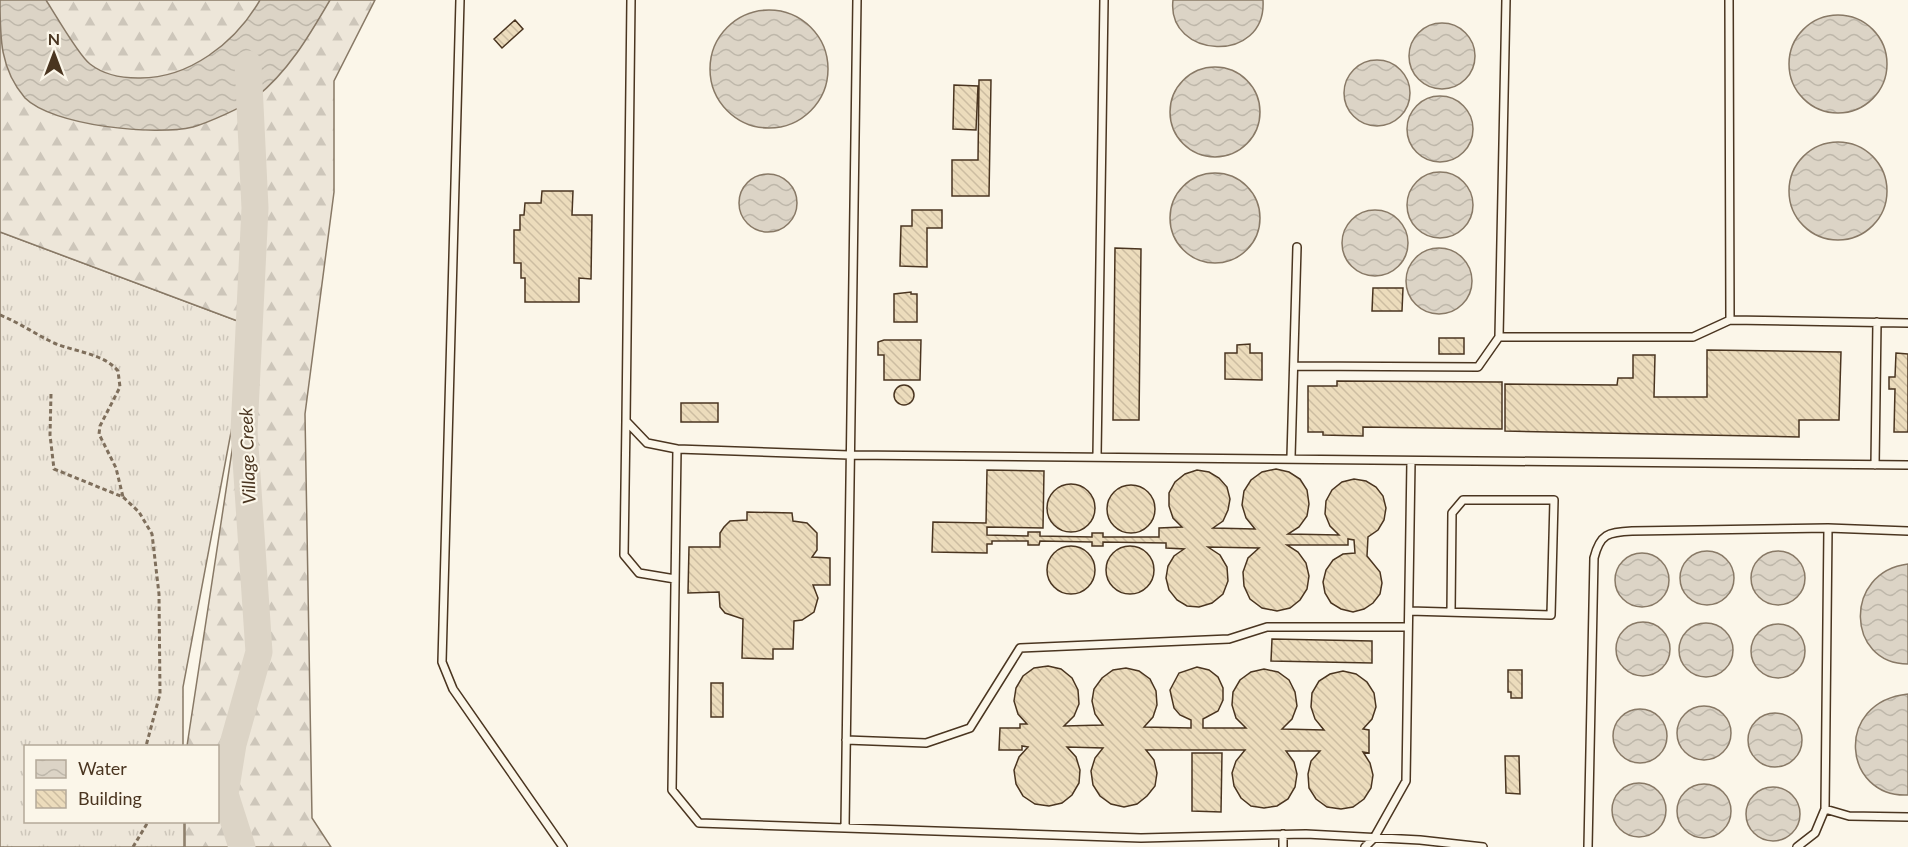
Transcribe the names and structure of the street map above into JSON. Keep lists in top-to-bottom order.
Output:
{
  "water": ["Village Creek"],
  "legend": ["Water", "Building"],
  "north": "top"
}
